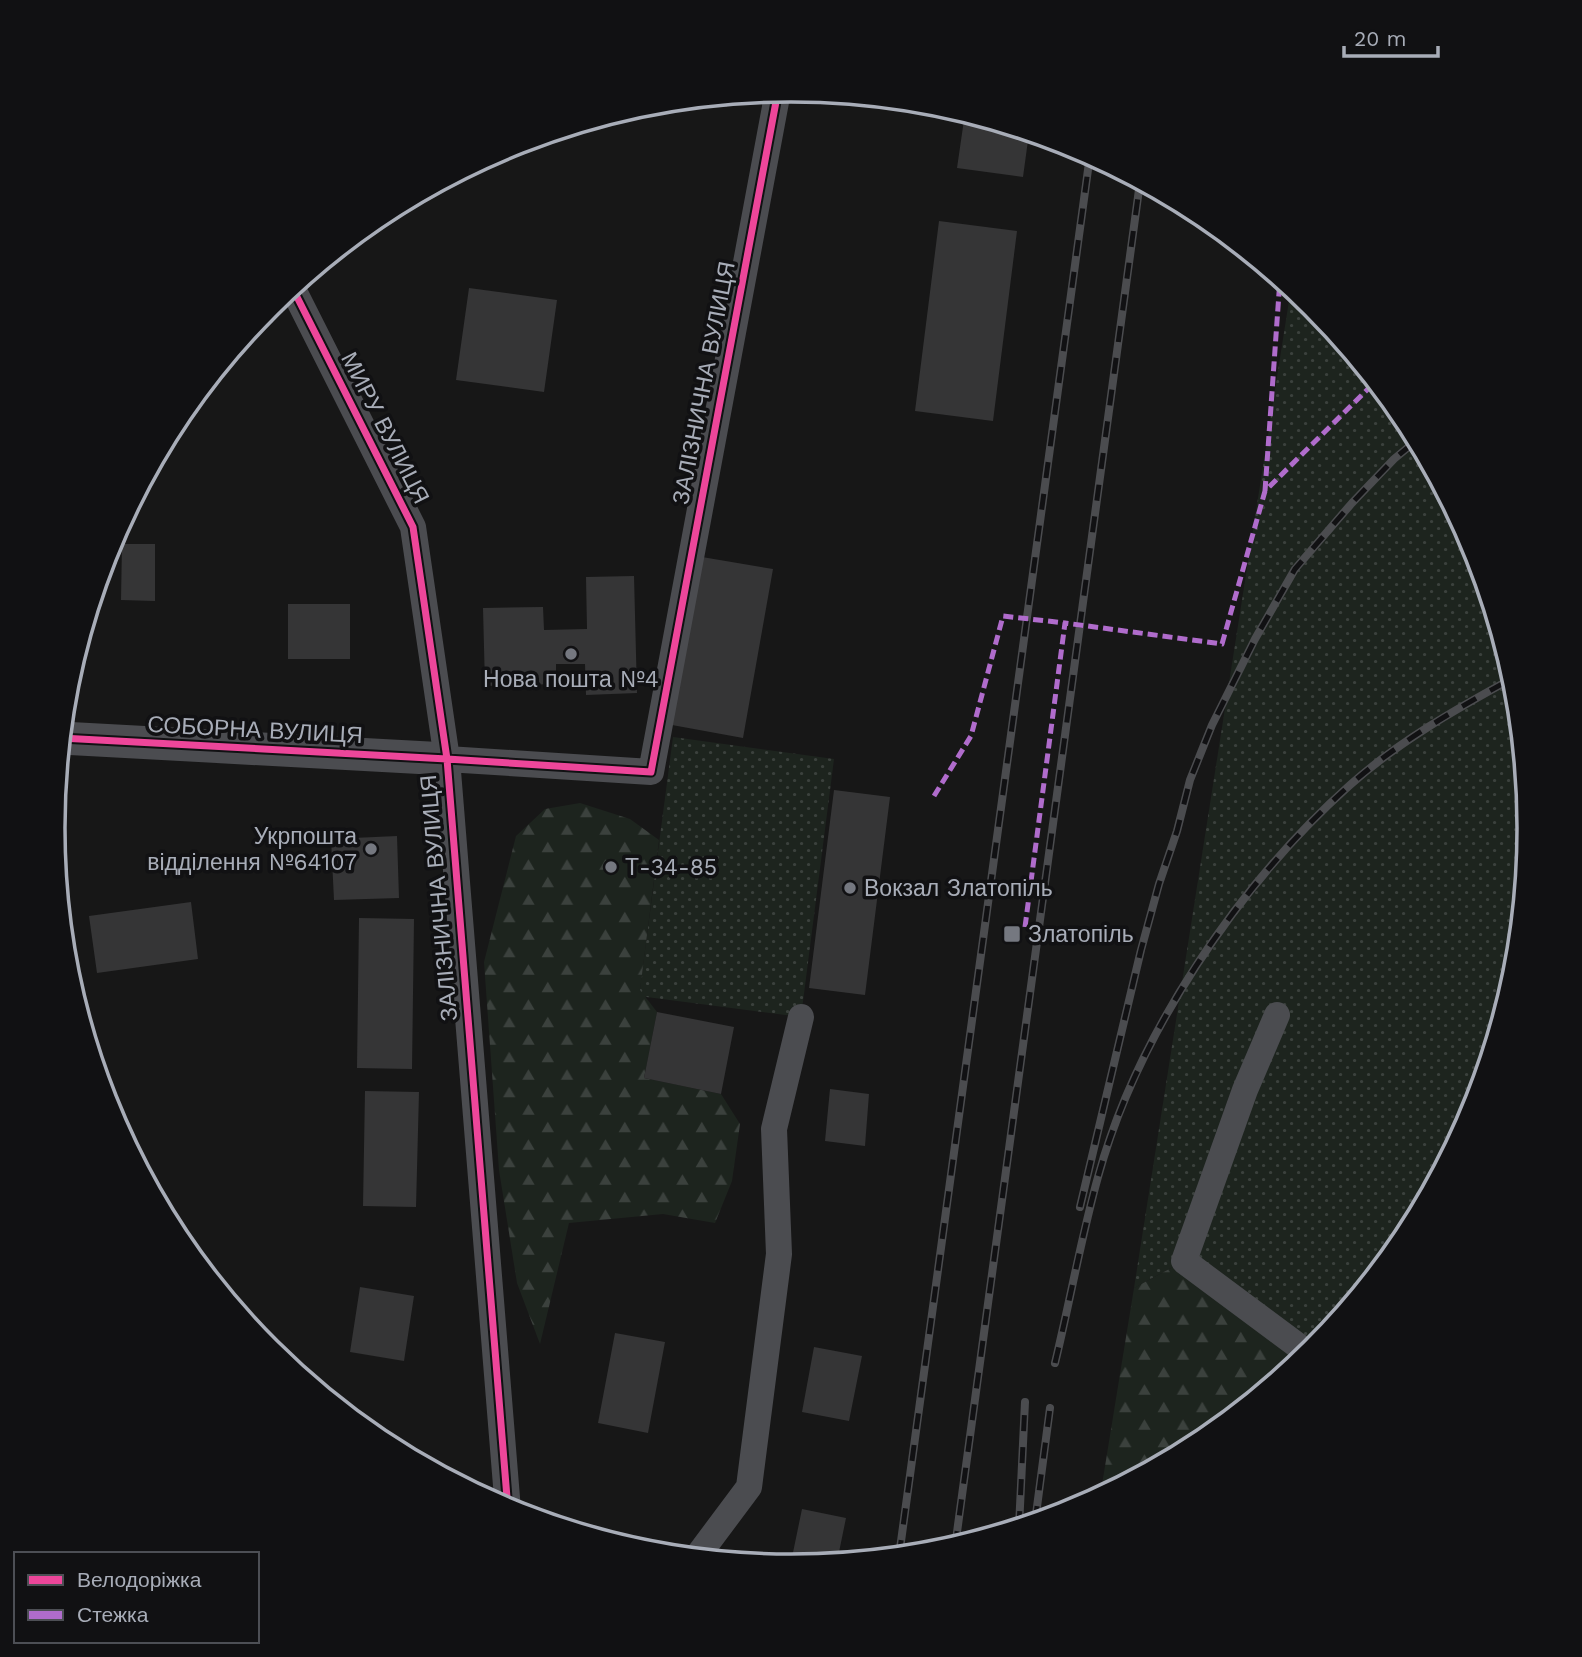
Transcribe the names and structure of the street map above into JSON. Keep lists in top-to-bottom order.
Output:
{
  "streets": {
    "street": ["ЗАЛІЗНИЧНА ВУЛИЦЯ", "МИРУ ВУЛИЦЯ", "СОБОРНА ВУЛИЦЯ"]
  },
  "crossings": [
    ["ЗАЛІЗНИЧНА ВУЛИЦЯ", "МИРУ ВУЛИЦЯ"],
    ["ЗАЛІЗНИЧНА ВУЛИЦЯ", "СОБОРНА ВУЛИЦЯ"],
    ["МИРУ ВУЛИЦЯ", "СОБОРНА ВУЛИЦЯ"]
  ],
  "places": {
    "other": [
      "Нова пошта №4",
      "Укрпошта відділення №64107",
      "Т-34-85",
      "Вокзал Златопіль"
    ],
    "transit": ["Златопіль"]
  },
  "legend": ["Велодоріжка", "Стежка"],
  "scale_bar": "20 m"
}
